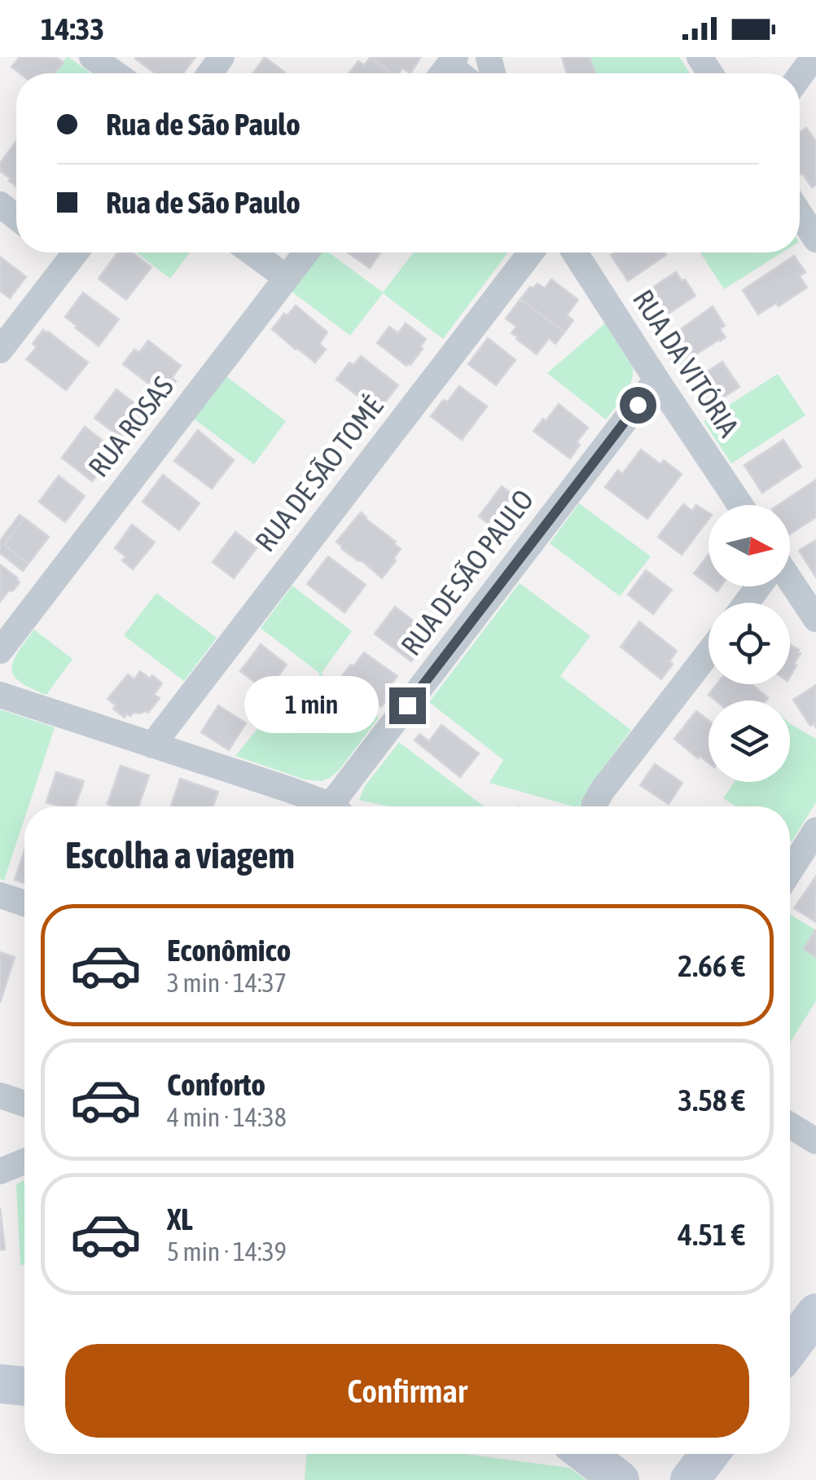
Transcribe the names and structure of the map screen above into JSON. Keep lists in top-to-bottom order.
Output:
{
  "streets": {
    "street": [
      "RUA DA VITÓRIA",
      "RUA ROSAS",
      "RUA DE SÃO TOMÉ",
      "RUA DE SÃO PAULO"
    ]
  },
  "crossings": [
    ["RUA DA VITÓRIA", "RUA DE SÃO PAULO"]
  ],
  "north": "right",
  "page": {
    "status": "14:33",
    "banner": ["Rua de São Paulo", "Rua de São Paulo"],
    "bubble": "1 min",
    "heading": "Escolha a viagem",
    "list": [
      {
        "name": "Econômico",
        "note": "3 min · 14:37",
        "value": "2.66 €"
      },
      {
        "name": "Conforto",
        "note": "4 min · 14:38",
        "value": "3.58 €"
      },
      {
        "name": "XL",
        "note": "5 min · 14:39",
        "value": "4.51 €"
      }
    ],
    "buttons": "Confirmar"
  }
}
